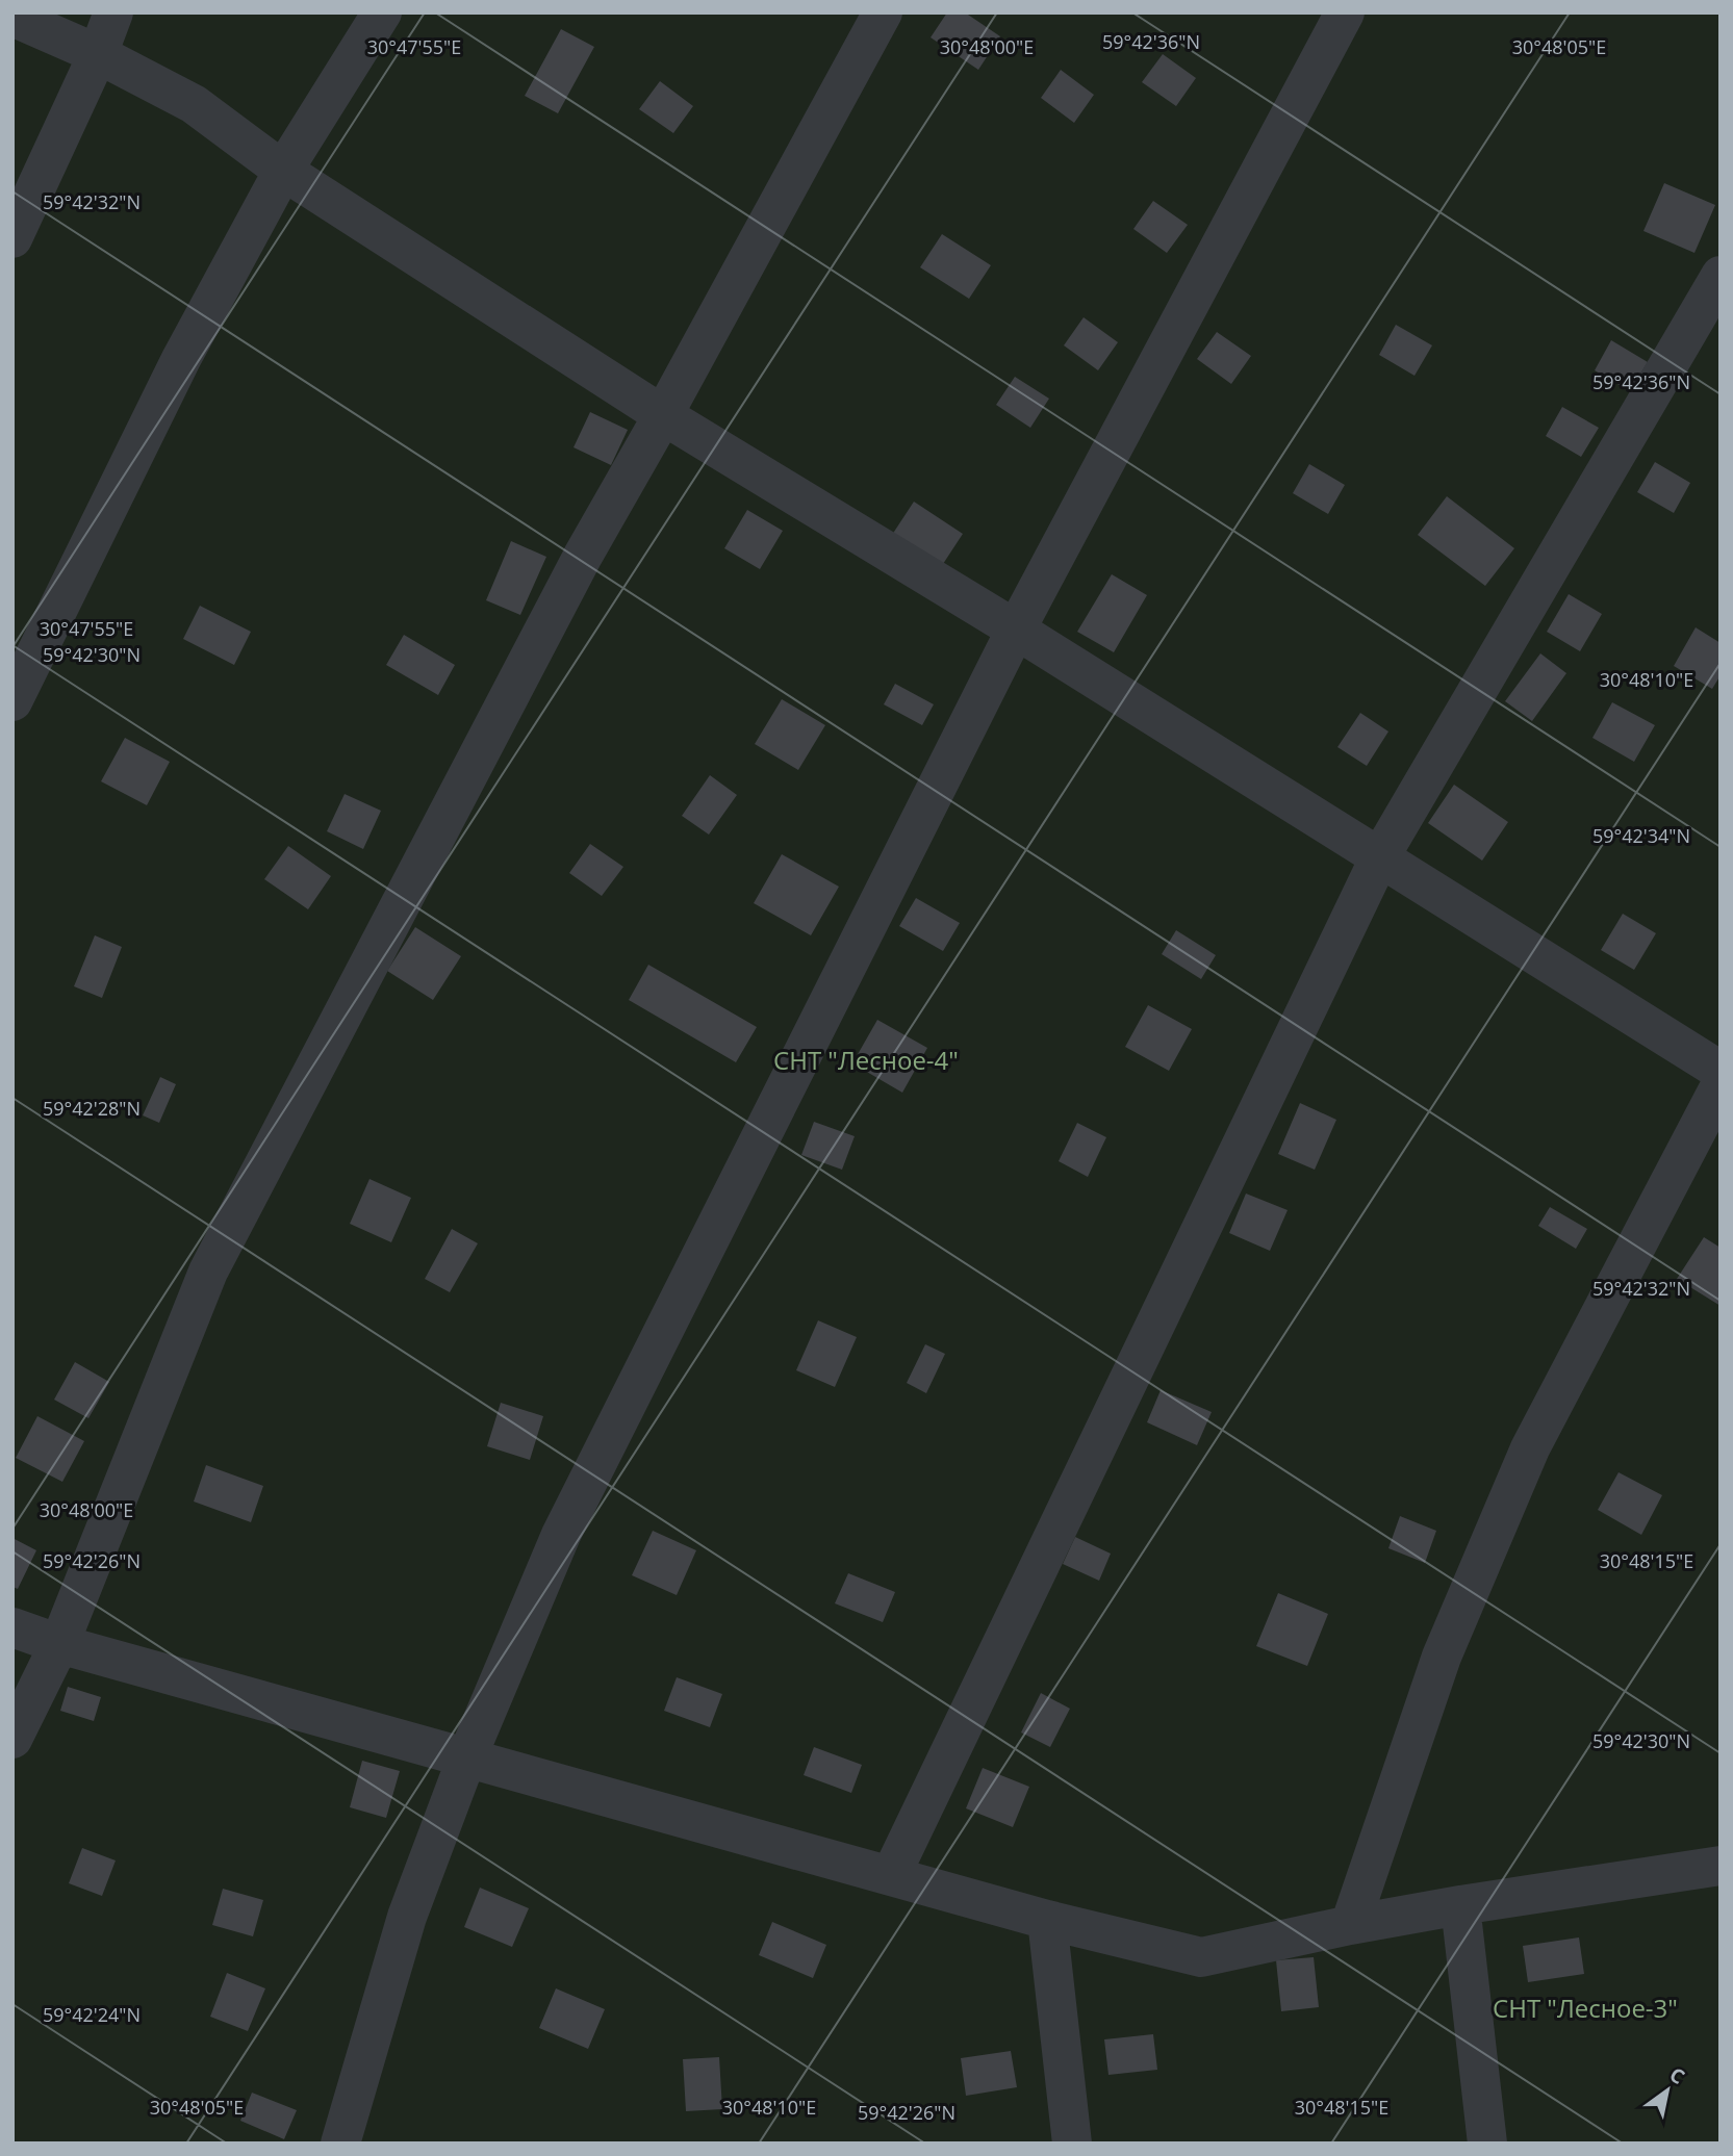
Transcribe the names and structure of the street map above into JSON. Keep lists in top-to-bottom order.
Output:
{
  "parks": ["СНТ \"Лесное-4\"", "СНТ \"Лесное-3\""],
  "north": "top right",
  "coordinates": [
    "59°42'36\"N",
    "30°47'55\"E",
    "30°48'00\"E",
    "30°48'05\"E",
    "59°42'32\"N",
    "59°42'30\"N",
    "30°48'10\"E",
    "59°42'34\"N",
    "59°42'28\"N",
    "59°42'26\"N",
    "30°48'15\"E",
    "59°42'24\"N"
  ]
}
